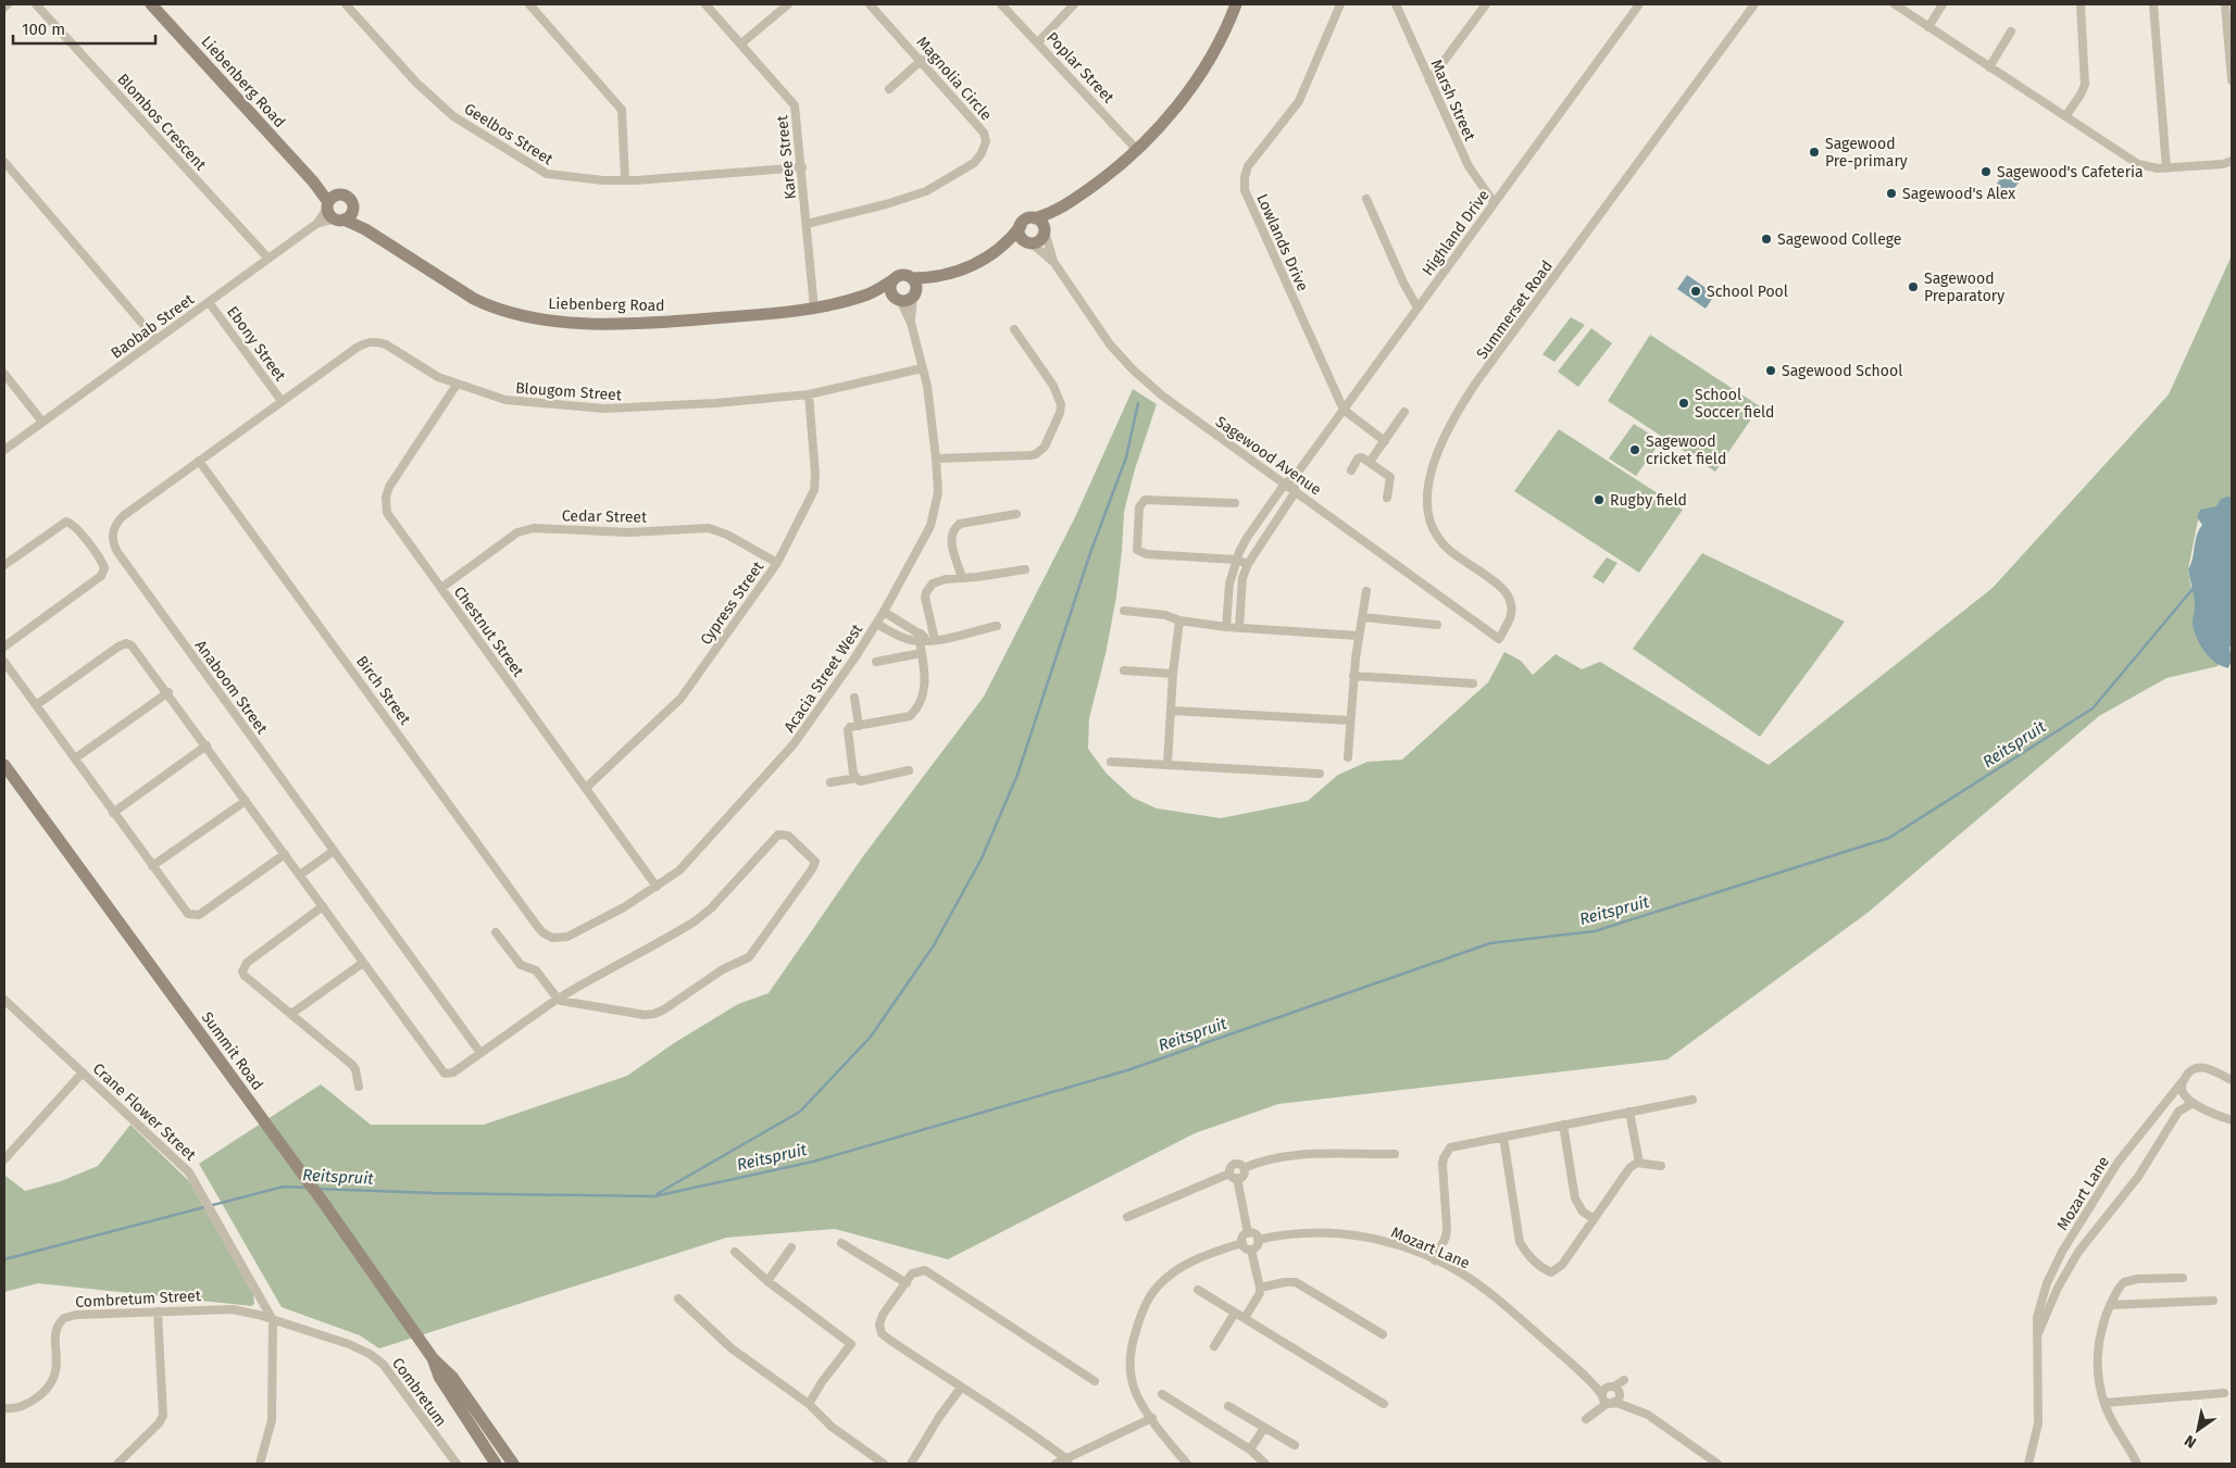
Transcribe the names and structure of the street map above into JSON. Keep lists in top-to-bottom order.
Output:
{
  "streets": {
    "street": [
      "Poplar Street",
      "Magnolia Circle",
      "Liebenberg Road",
      "Marsh Street",
      "Blombos Crescent",
      "Geelbos Street",
      "Karee Street",
      "Highland Drive",
      "Lowlands Drive",
      "Summerset Road",
      "Baobab Street",
      "Ebony Street",
      "Blougom Street",
      "Sagewood Avenue",
      "Cedar Street",
      "Cypress Street",
      "Chestnut Street",
      "Acacia Street West",
      "Anaboom Street",
      "Birch Street",
      "Summit Road",
      "Crane Flower Street",
      "Mozart Lane",
      "Combretum Street",
      "Combretum"
    ]
  },
  "crossings": [
    ["Magnolia Circle", "Karee Street"],
    ["Liebenberg Road", "Karee Street"],
    ["Liebenberg Road", "Baobab Street"],
    ["Liebenberg Road", "Acacia Street West"],
    ["Marsh Street", "Highland Drive"],
    ["Blombos Crescent", "Baobab Street"],
    ["Geelbos Street", "Karee Street"],
    ["Highland Drive", "Lowlands Drive"],
    ["Highland Drive", "Sagewood Avenue"],
    ["Summerset Road", "Sagewood Avenue"],
    ["Baobab Street", "Ebony Street"],
    ["Ebony Street", "Blougom Street"],
    ["Blougom Street", "Cypress Street"],
    ["Blougom Street", "Chestnut Street"],
    ["Blougom Street", "Acacia Street West"],
    ["Blougom Street", "Anaboom Street"],
    ["Blougom Street", "Birch Street"],
    ["Cedar Street", "Cypress Street"],
    ["Cedar Street", "Chestnut Street"],
    ["Cypress Street", "Chestnut Street"],
    ["Chestnut Street", "Acacia Street West"],
    ["Acacia Street West", "Birch Street"],
    ["Crane Flower Street", "Combretum Street"],
    ["Crane Flower Street", "Combretum"],
    ["Combretum Street", "Combretum"]
  ],
  "water": ["Reitspruit"],
  "places": [
    "Sagewood Pre-primary",
    "Sagewood's Cafeteria",
    "Sagewood's Alex",
    "Sagewood College",
    "Sagewood Preparatory",
    "School Pool",
    "Sagewood School",
    "School Soccer field",
    "Sagewood cricket field",
    "Rugby field"
  ],
  "scale_bar": "100 m",
  "north": "bottom left"
}
